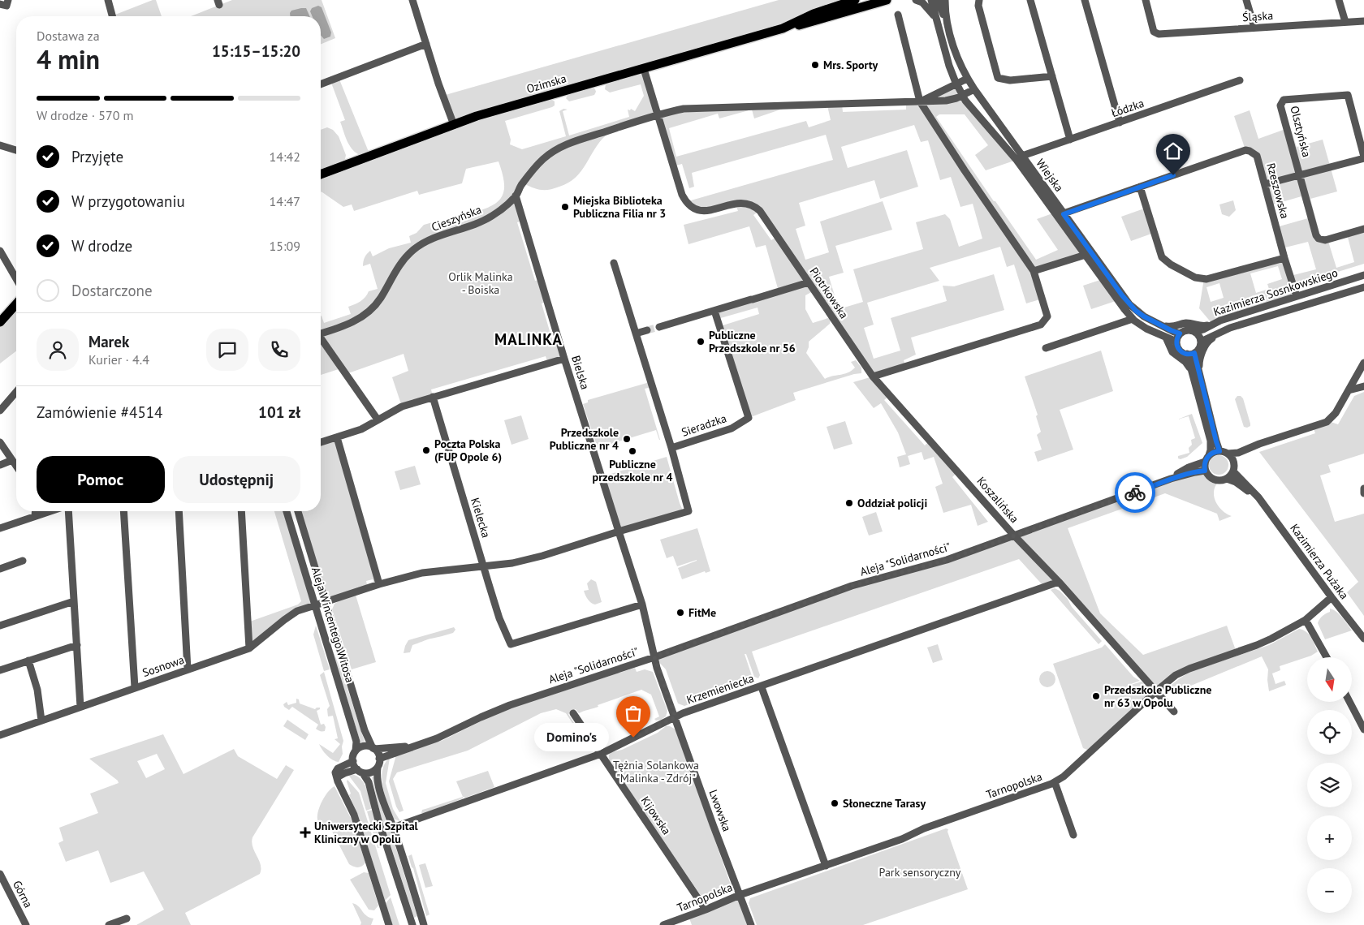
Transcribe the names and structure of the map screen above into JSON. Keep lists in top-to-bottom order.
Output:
{
  "streets": {
    "main road": ["Ozimska"],
    "street": [
      "Śląska",
      "Łódzka",
      "Olsztyńska",
      "Wiejska",
      "Rzeszowska",
      "Cieszyńska",
      "Kazimierza Sosnkowskiego",
      "Piotrkowska",
      "Bielska",
      "Sieradzka",
      "Koszalińska",
      "Kielecka",
      "Aleja \"Solidarności\"",
      "Kazimierza Pużaka",
      "Aleja Wincentego Witosa",
      "Sosnowa",
      "Krzemieniecka",
      "Tarnopolska",
      "Lwowska",
      "Kijowska",
      "Górna"
    ]
  },
  "crossings": [
    ["Ozimska", "Piotrkowska"],
    ["Łódzka", "Wiejska"],
    ["Olsztyńska", "Rzeszowska"],
    ["Wiejska", "Rzeszowska"],
    ["Wiejska", "Kazimierza Sosnkowskiego"],
    ["Rzeszowska", "Kazimierza Sosnkowskiego"],
    ["Cieszyńska", "Piotrkowska"],
    ["Cieszyńska", "Bielska"],
    ["Piotrkowska", "Koszalińska"],
    ["Bielska", "Kielecka"],
    ["Bielska", "Aleja \"Solidarności\""],
    ["Bielska", "Lwowska"],
    ["Koszalińska", "Aleja \"Solidarności\""],
    ["Koszalińska", "Krzemieniecka"],
    ["Koszalińska", "Tarnopolska"],
    ["Aleja \"Solidarności\"", "Kazimierza Pużaka"],
    ["Aleja \"Solidarności\"", "Aleja Wincentego Witosa"],
    ["Aleja \"Solidarności\"", "Lwowska"],
    ["Kazimierza Pużaka", "Tarnopolska"],
    ["Aleja Wincentego Witosa", "Sosnowa"],
    ["Krzemieniecka", "Lwowska"],
    ["Krzemieniecka", "Kijowska"],
    ["Tarnopolska", "Lwowska"],
    ["Tarnopolska", "Kijowska"]
  ],
  "districts": ["MALINKA"],
  "parks": ["Orlik Malinka - Boiska", "Tężnia Solankowa \"Malinka - Zdrój\"", "Park sensoryczny"],
  "places": {
    "other": [
      "Mrs. Sporty",
      "Miejska Biblioteka Publiczna Filia nr 3",
      "Publiczne Przedszkole nr 56",
      "Przedszkole Publiczne nr 4",
      "Poczta Polska (FUP Opole 6)",
      "Publiczne przedszkole nr 4",
      "Oddział policji",
      "FitMe",
      "Przedszkole Publiczne nr 63 w Opolu",
      "Domino's",
      "Słoneczne Tarasy"
    ],
    "health": ["Uniwersytecki Szpital Kliniczny w Opolu"]
  },
  "north": "bottom",
  "page": {
    "heading": ["4 min", "Dostawa za", "15:15–15:20"],
    "panel": [
      "Marek",
      "Kurier · 4.4",
      "Zamówienie #4514",
      "101 zł"
    ],
    "bar": "W drodze · 570 m",
    "list": [
      ["Przyjęte", "14:42"],
      ["W przygotowaniu", "14:47"],
      ["W drodze", "15:09"],
      "Dostarczone"
    ],
    "buttons": ["Pomoc", "Udostępnij"],
    "map_buttons": ["+", "−"],
    "bubble": "Domino's"
  }
}
